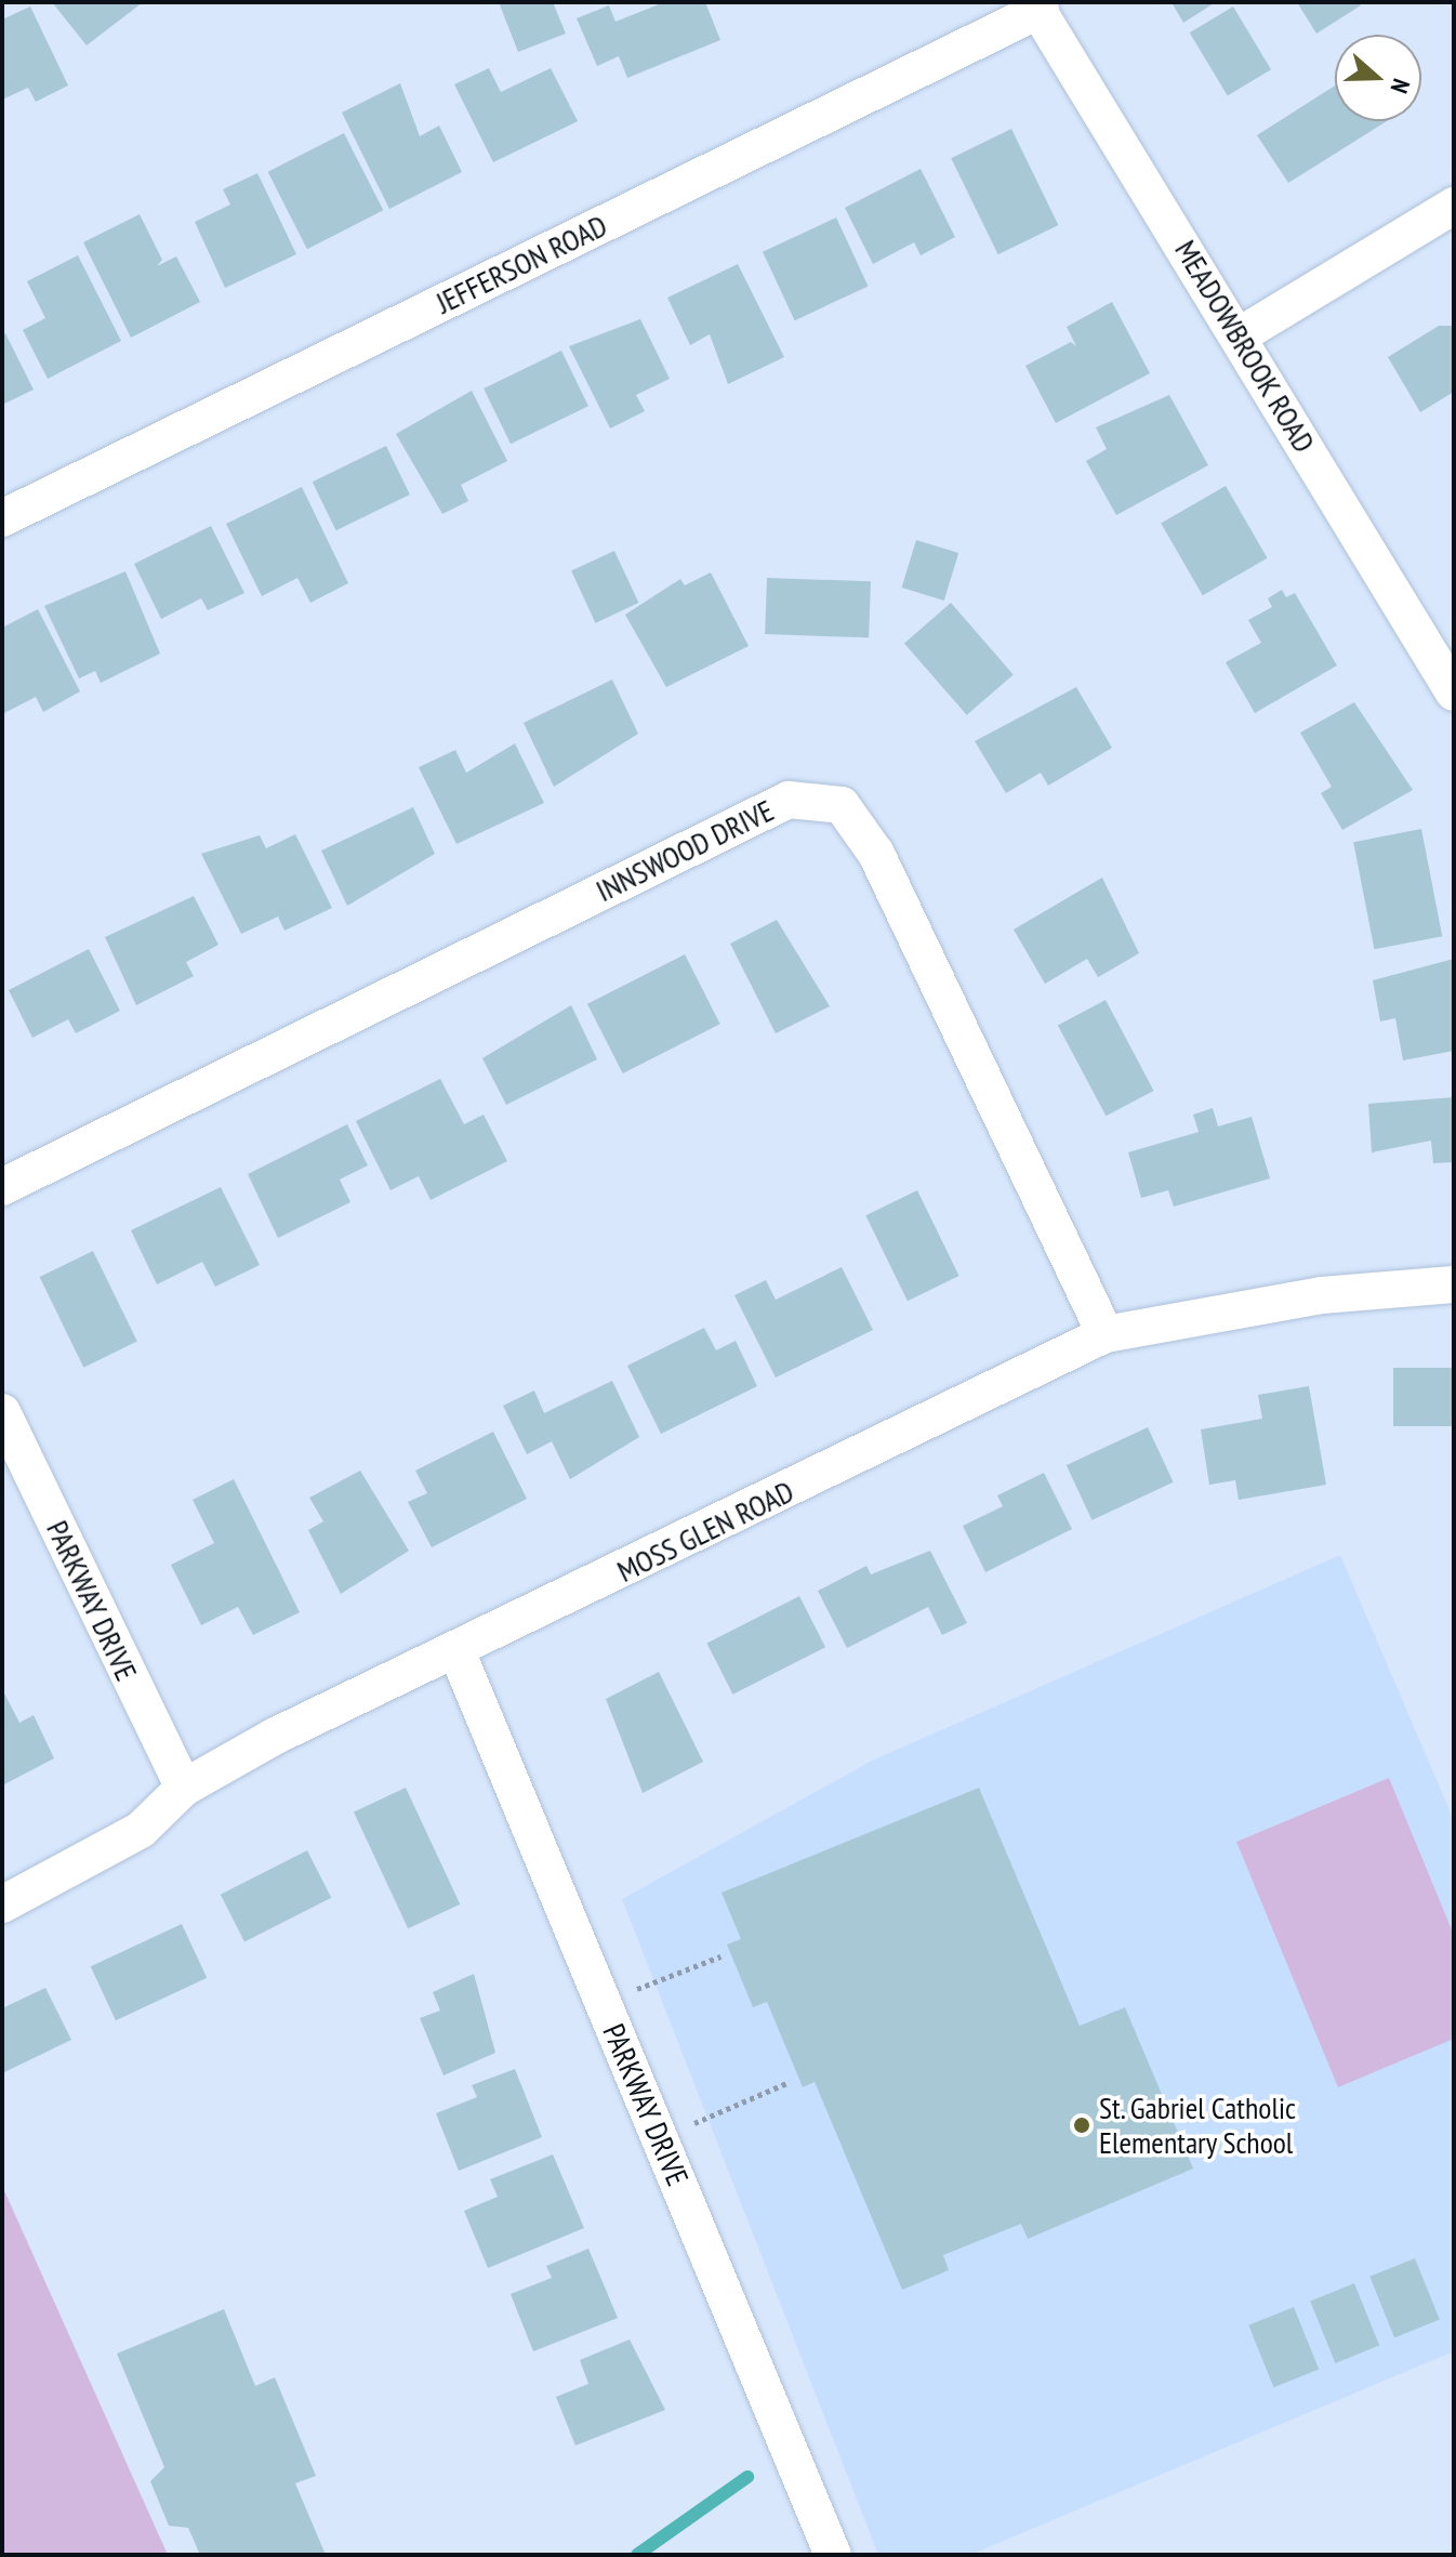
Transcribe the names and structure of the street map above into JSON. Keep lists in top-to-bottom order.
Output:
{
  "streets": {
    "street": [
      "JEFFERSON ROAD",
      "MEADOWBROOK ROAD",
      "INNSWOOD DRIVE",
      "MOSS GLEN ROAD",
      "PARKWAY DRIVE"
    ]
  },
  "crossings": [
    ["JEFFERSON ROAD", "MEADOWBROOK ROAD"],
    ["INNSWOOD DRIVE", "MOSS GLEN ROAD"],
    ["MOSS GLEN ROAD", "PARKWAY DRIVE"]
  ],
  "places": ["St. Gabriel Catholic Elementary School"],
  "north": "right"
}
